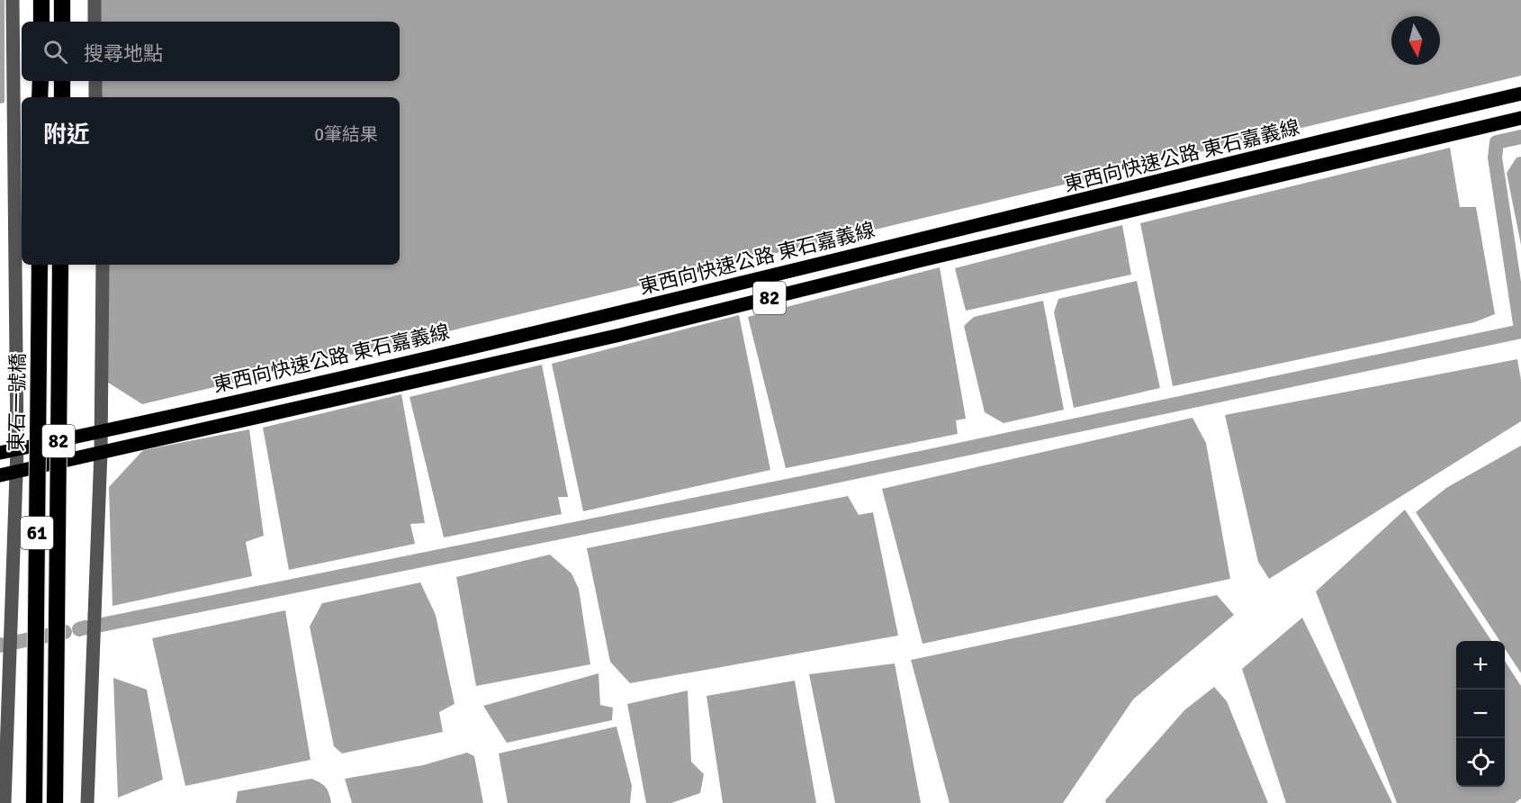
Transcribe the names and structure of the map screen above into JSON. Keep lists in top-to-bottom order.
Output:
{
  "streets": {
    "highway": ["東石一號橋", "61"],
    "main road": ["東西向快速公路 東石嘉義線", "82"]
  },
  "north": "bottom",
  "page": {
    "search": "搜尋地點",
    "heading": ["附近", "0筆結果"],
    "map_buttons": ["+", "−"]
  }
}
